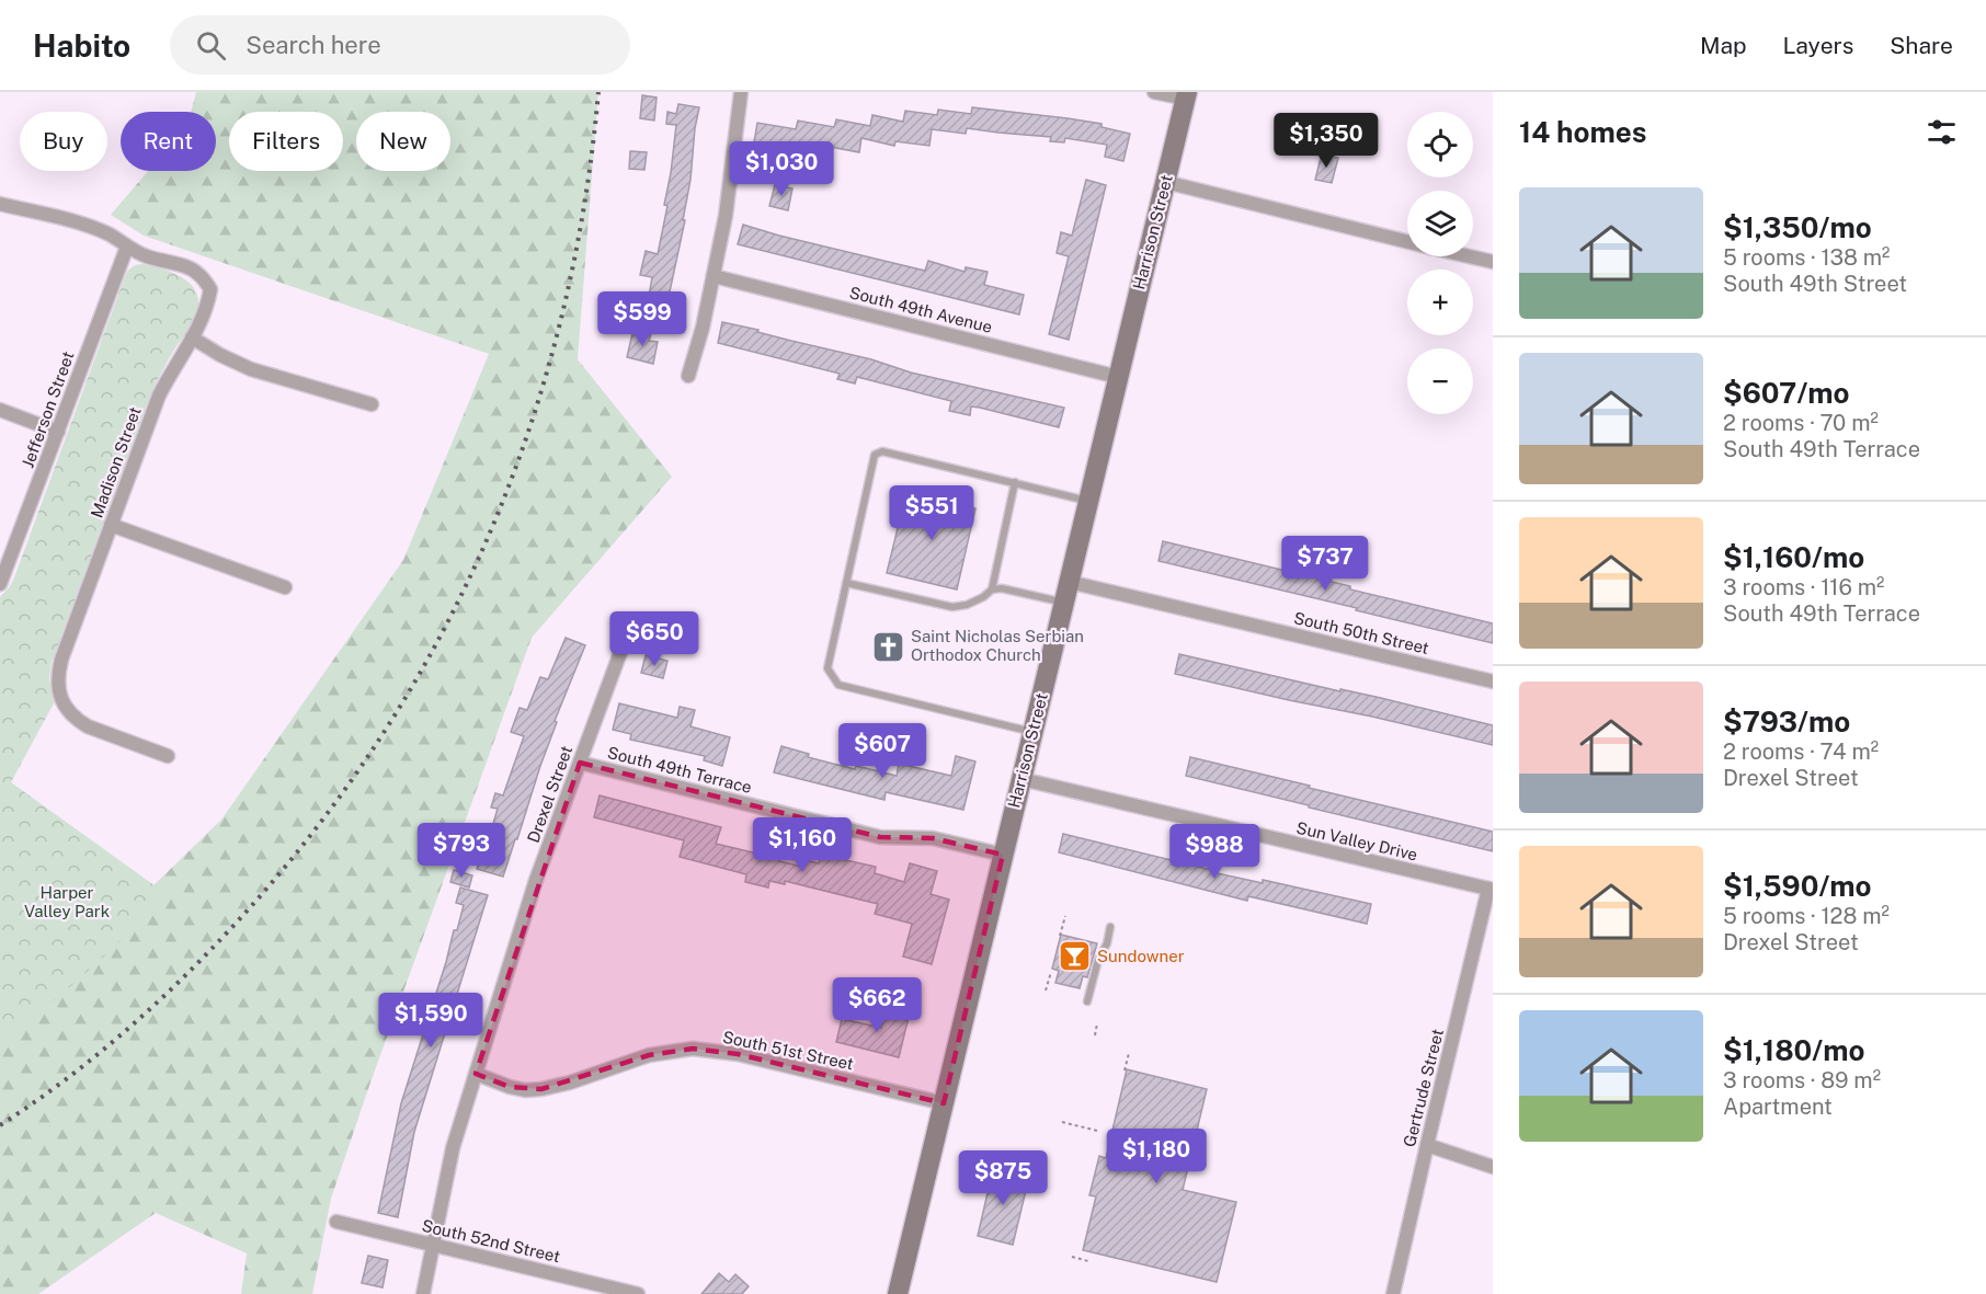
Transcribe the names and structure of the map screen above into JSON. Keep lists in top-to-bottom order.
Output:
{
  "streets": {
    "main road": ["Harrison Street"],
    "street": [
      "South 49th Avenue",
      "Jefferson Street",
      "Madison Street",
      "South 50th Street",
      "South 49th Terrace",
      "Drexel Street",
      "Sun Valley Drive",
      "South 51st Street",
      "Gertrude Street",
      "South 52nd Street"
    ]
  },
  "crossings": [
    ["Harrison Street", "South 49th Avenue"],
    ["Harrison Street", "South 50th Street"],
    ["Harrison Street", "South 49th Terrace"],
    ["Harrison Street", "Sun Valley Drive"],
    ["Harrison Street", "South 51st Street"],
    ["Jefferson Street", "Madison Street"],
    ["South 49th Terrace", "Drexel Street"],
    ["Drexel Street", "South 51st Street"],
    ["Drexel Street", "South 52nd Street"],
    ["Sun Valley Drive", "Gertrude Street"]
  ],
  "parks": ["Harper Valley Park"],
  "places": {
    "church": ["Saint Nicholas Serbian Orthodox Church"],
    "bar": ["Sundowner"]
  },
  "page": {
    "header": "Habito",
    "search": "Search here",
    "nav": ["Map", "Layers", "Share"],
    "heading": "14 homes",
    "map_buttons": ["+", "−"],
    "chip": [
      "Buy",
      "Rent",
      "Filters",
      "New"
    ],
    "price": [
      "$1,350",
      "$1,030",
      "$599",
      "$551",
      "$737",
      "$650",
      "$607",
      "$1,160",
      "$793",
      "$988",
      "$662",
      "$1,590",
      "$1,180",
      "$875"
    ],
    "list": [
      {
        "name": "$1,350/mo",
        "note": "5 rooms · 138 m² · South 49th Street"
      },
      {
        "name": "$607/mo",
        "note": "2 rooms · 70 m² · South 49th Terrace"
      },
      {
        "name": "$1,160/mo",
        "note": "3 rooms · 116 m² · South 49th Terrace"
      },
      {
        "name": "$793/mo",
        "note": "2 rooms · 74 m² · Drexel Street"
      },
      {
        "name": "$1,590/mo",
        "note": "5 rooms · 128 m² · Drexel Street"
      },
      {
        "name": "$1,180/mo",
        "note": "3 rooms · 89 m² · Apartment"
      }
    ]
  }
}
